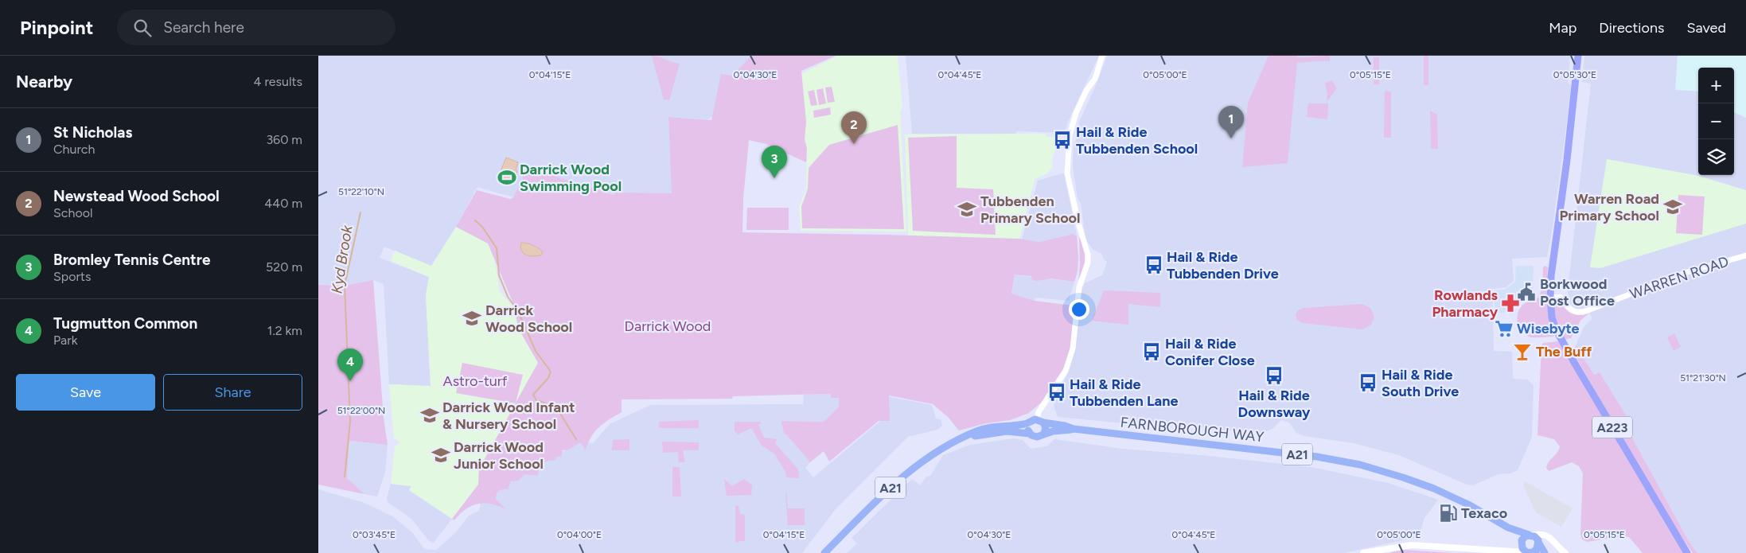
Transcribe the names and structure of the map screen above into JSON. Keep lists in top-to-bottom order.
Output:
{
  "streets": {
    "highway": ["FARNBOROUGH WAY", "A21"],
    "main road": ["A223"],
    "street": ["WARREN ROAD"]
  },
  "crossings": [
    ["WARREN ROAD", "A223"],
    ["FARNBOROUGH WAY", "A21"]
  ],
  "water": ["Kyd Brook"],
  "parks": ["Darrick Wood", "Astro-turf"],
  "places": {
    "bus stop": [
      "Hail & Ride Tubbenden School",
      "Hail & Ride Tubbenden Drive",
      "Hail & Ride Conifer Close",
      "Hail & Ride Downsway",
      "Hail & Ride South Drive",
      "Hail & Ride Tubbenden Lane"
    ],
    "sports": ["Darrick Wood Swimming Pool"],
    "school or university": [
      "Warren Road Primary School",
      "Tubbenden Primary School",
      "Darrick Wood School",
      "Darrick Wood Infant & Nursery School",
      "Darrick Wood Junior School"
    ],
    "public building": ["Borkwood Post Office"],
    "pharmacy": ["Rowlands Pharmacy"],
    "supermarket": ["Wisebyte"],
    "bar": ["The Buff"],
    "fuel station": ["Texaco"]
  },
  "page": {
    "header": "Pinpoint",
    "search": "Search here",
    "nav": ["Map", "Directions", "Saved"],
    "heading": ["Nearby", "4 results"],
    "map_buttons": ["+", "−"],
    "pins": [
      "1",
      "2",
      "3",
      "4"
    ],
    "list": [
      {
        "mark": "1",
        "name": "St Nicholas",
        "note": "Church",
        "value": "360 m"
      },
      {
        "mark": "2",
        "name": "Newstead Wood School",
        "note": "School",
        "value": "440 m"
      },
      {
        "mark": "3",
        "name": "Bromley Tennis Centre",
        "note": "Sports",
        "value": "520 m"
      },
      {
        "mark": "4",
        "name": "Tugmutton Common",
        "note": "Park",
        "value": "1.2 km"
      }
    ],
    "buttons": ["Save", "Share"]
  },
  "coordinates": [
    "0°04'15\"E",
    "0°04'30\"E",
    "0°04'45\"E",
    "0°05'00\"E",
    "0°05'15\"E",
    "0°05'30\"E",
    "51°22'10\"N",
    "51°21'30\"N",
    "51°22'00\"N",
    "0°03'45\"E",
    "0°04'00\"E"
  ]
}
